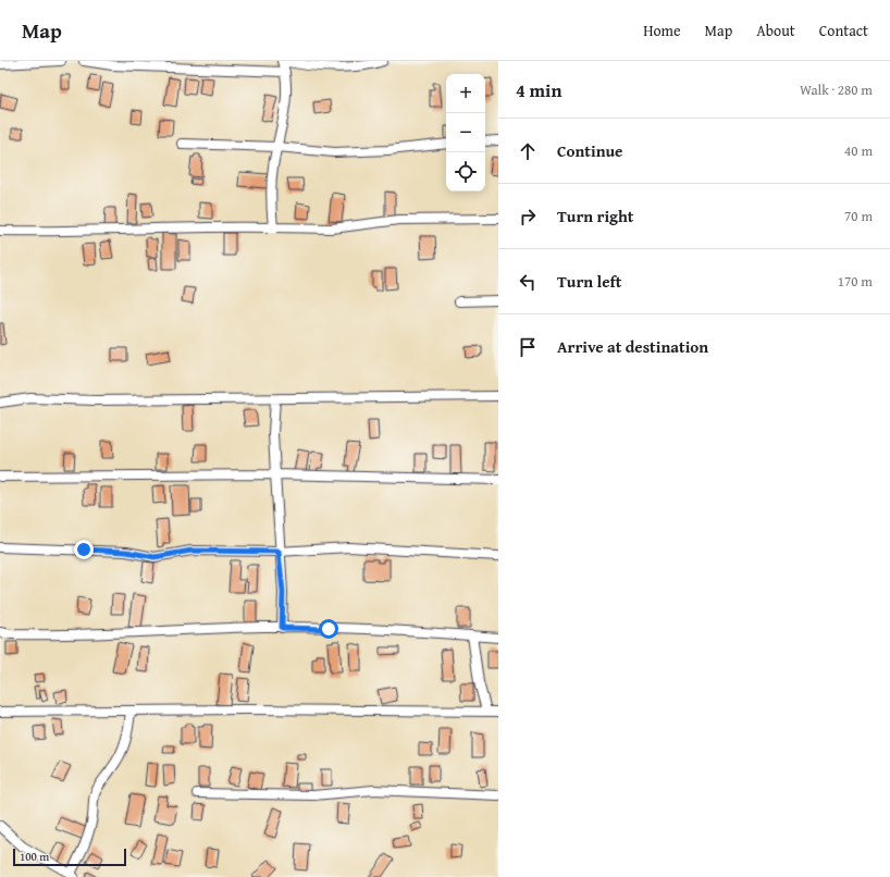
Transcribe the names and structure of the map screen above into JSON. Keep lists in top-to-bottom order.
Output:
{
  "scale_bar": "100 m",
  "page": {
    "header": "Map",
    "nav": [
      "Home",
      "Map",
      "About",
      "Contact"
    ],
    "heading": ["4 min", "Walk · 280 m"],
    "map_buttons": ["+", "−"],
    "list": [
      ["Continue", "40 m"],
      ["Turn right", "70 m"],
      ["Turn left", "170 m"],
      "Arrive at destination"
    ],
    "scale": "100 m"
  }
}
